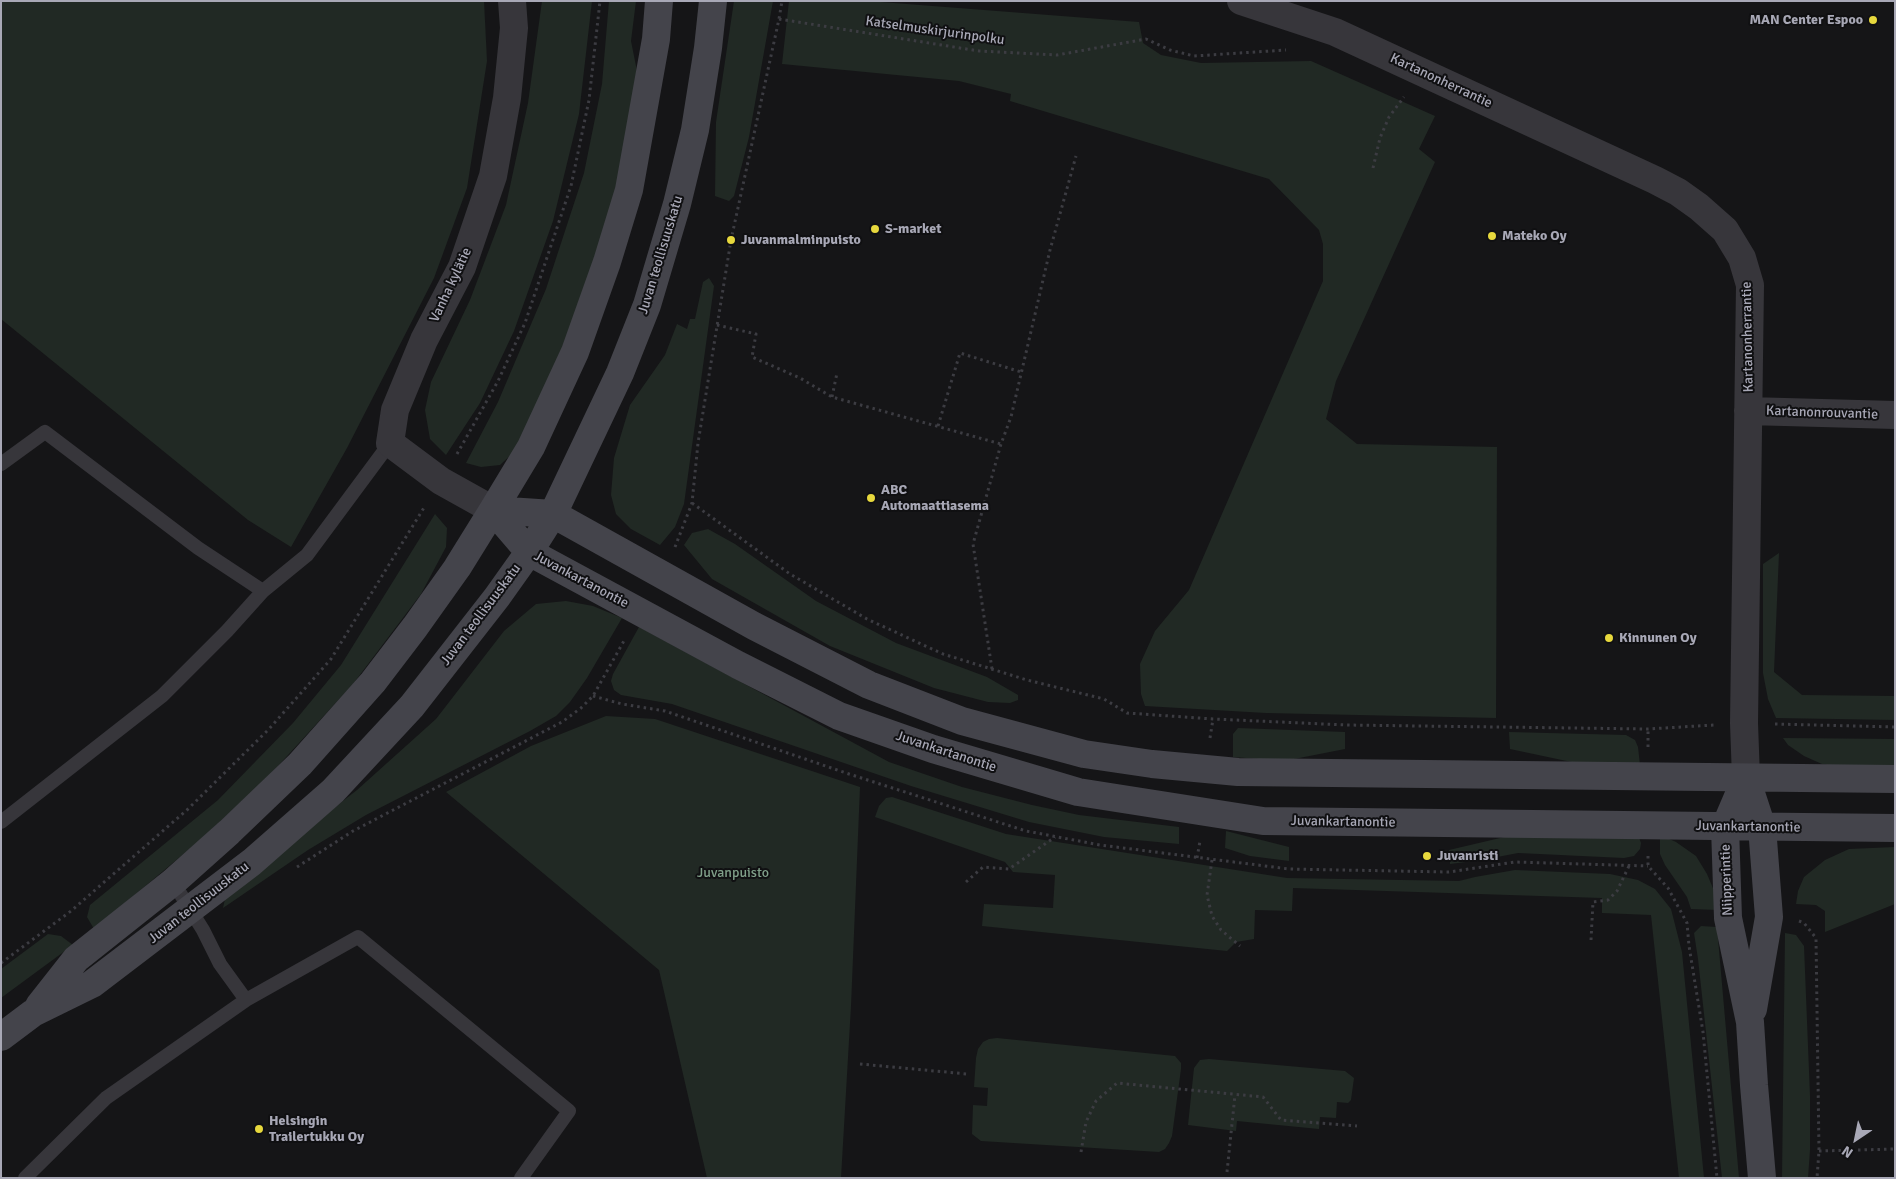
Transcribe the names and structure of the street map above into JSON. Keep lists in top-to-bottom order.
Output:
{
  "streets": {
    "main road": ["Juvan teollisuuskatu", "Juvankartanontie", "Niipperintie"],
    "street": ["Kartanonherrantie", "Vanha kylätie", "Kartanonrouvantie"],
    "path": ["Katselmuskirjurinpolku"]
  },
  "crossings": [
    ["Kartanonherrantie", "Kartanonrouvantie"],
    ["Kartanonherrantie", "Niipperintie"],
    ["Juvan teollisuuskatu", "Juvankartanontie"],
    ["Juvankartanontie", "Niipperintie"]
  ],
  "parks": ["Juvanpuisto"],
  "places": [
    "MAN Center Espoo",
    "S-market",
    "Mateko Oy",
    "Juvanmalminpuisto",
    "ABC Automaattiasema",
    "Kinnunen Oy",
    "Juvanristi",
    "Helsingin Trailertukku Oy"
  ],
  "north": "bottom left"
}
